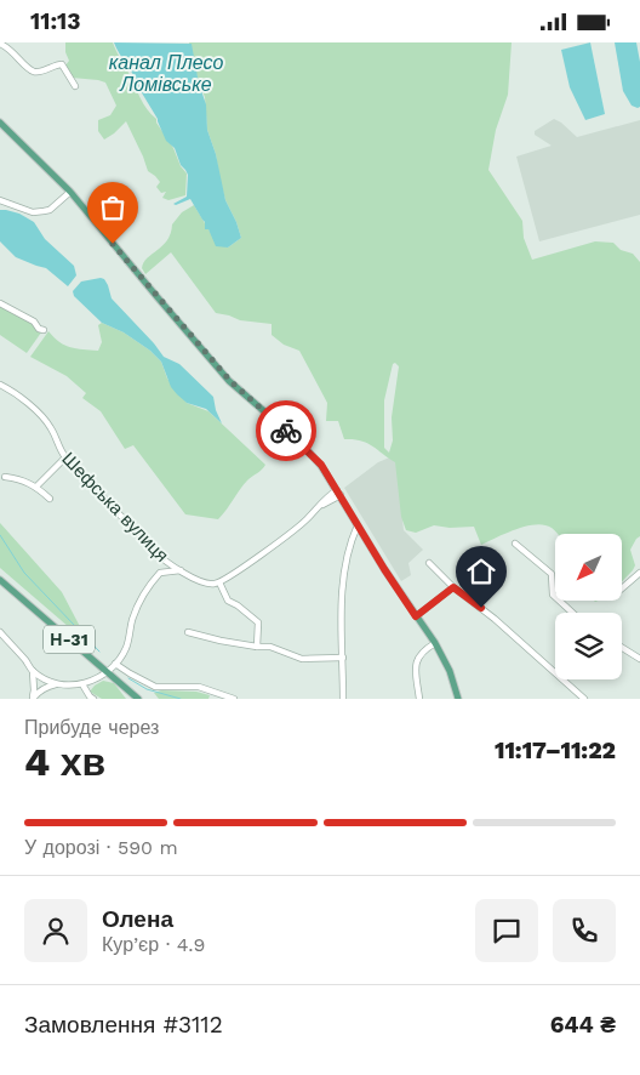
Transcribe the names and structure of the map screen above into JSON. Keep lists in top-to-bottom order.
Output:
{
  "streets": {
    "main road": ["Н-31"],
    "street": ["Шефська вулиця"]
  },
  "water": ["канал Плесо Ломівське"],
  "north": "bottom left",
  "page": {
    "status": "11:13",
    "heading": ["4 хв", "Прибуде через", "11:17–11:22"],
    "panel": [
      "Олена",
      "Кур’єр · 4.9",
      "Замовлення #3112",
      "644 ₴"
    ],
    "bar": "У дорозі · 590 m"
  }
}
